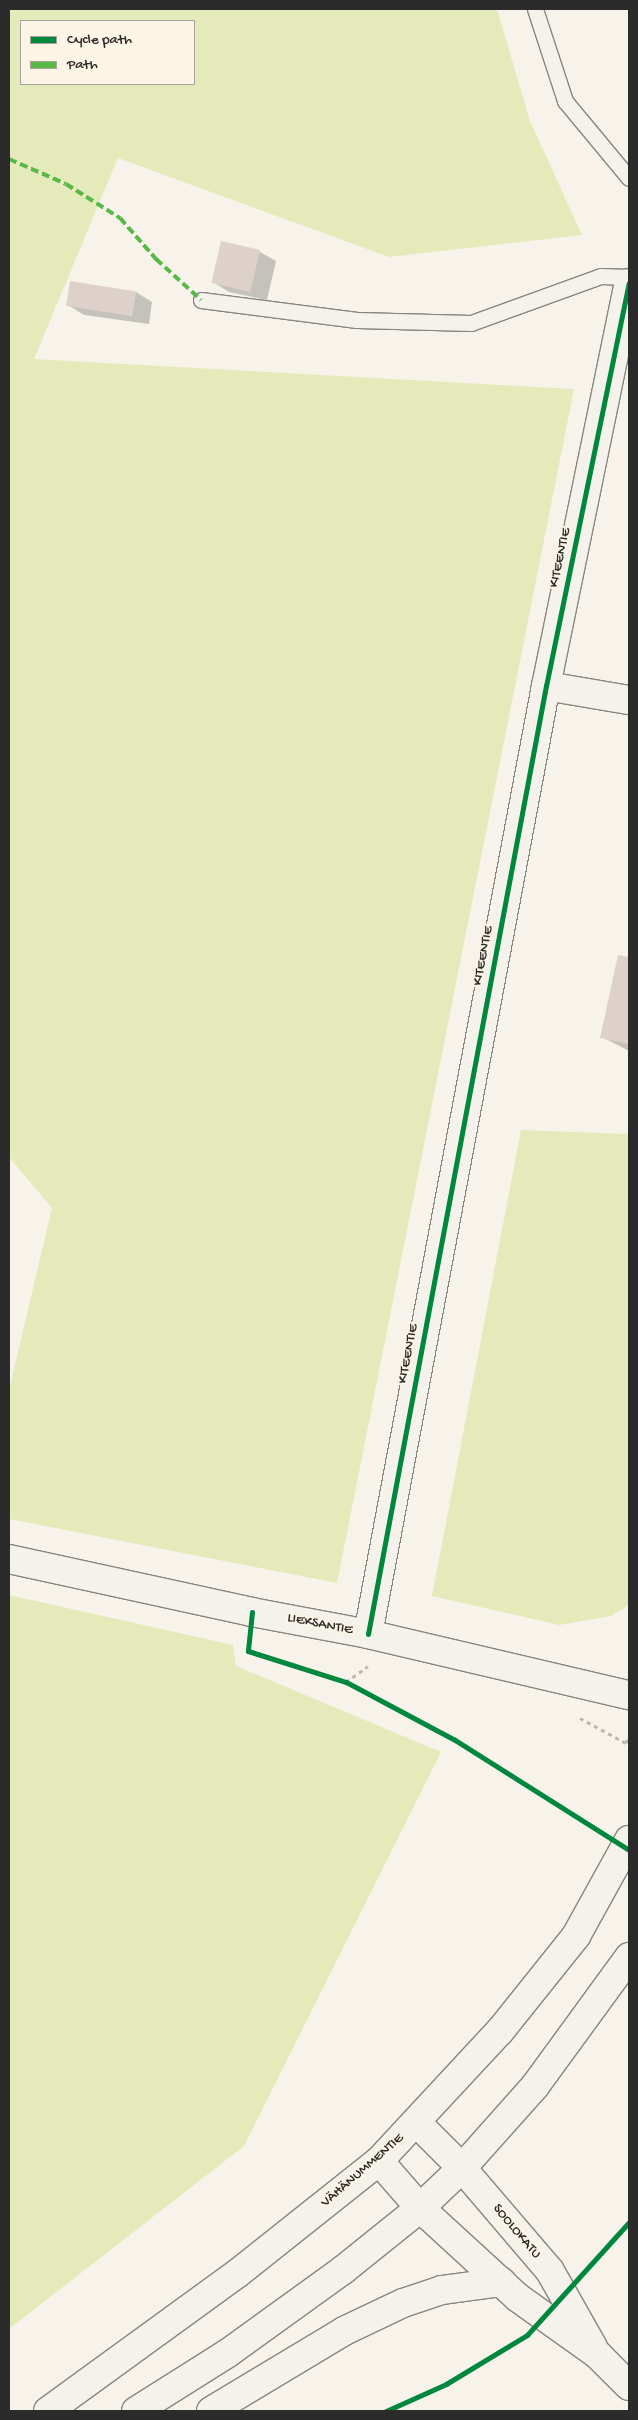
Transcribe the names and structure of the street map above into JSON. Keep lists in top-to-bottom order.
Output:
{
  "streets": {
    "street": [
      "KITEENTIE",
      "LIEKSANTIE",
      "VÄHÄNUMMENTIE",
      "SOOLOKATU"
    ]
  },
  "crossings": [
    ["KITEENTIE", "LIEKSANTIE"],
    ["VÄHÄNUMMENTIE", "SOOLOKATU"]
  ],
  "legend": ["Cycle path", "Path"]
}
